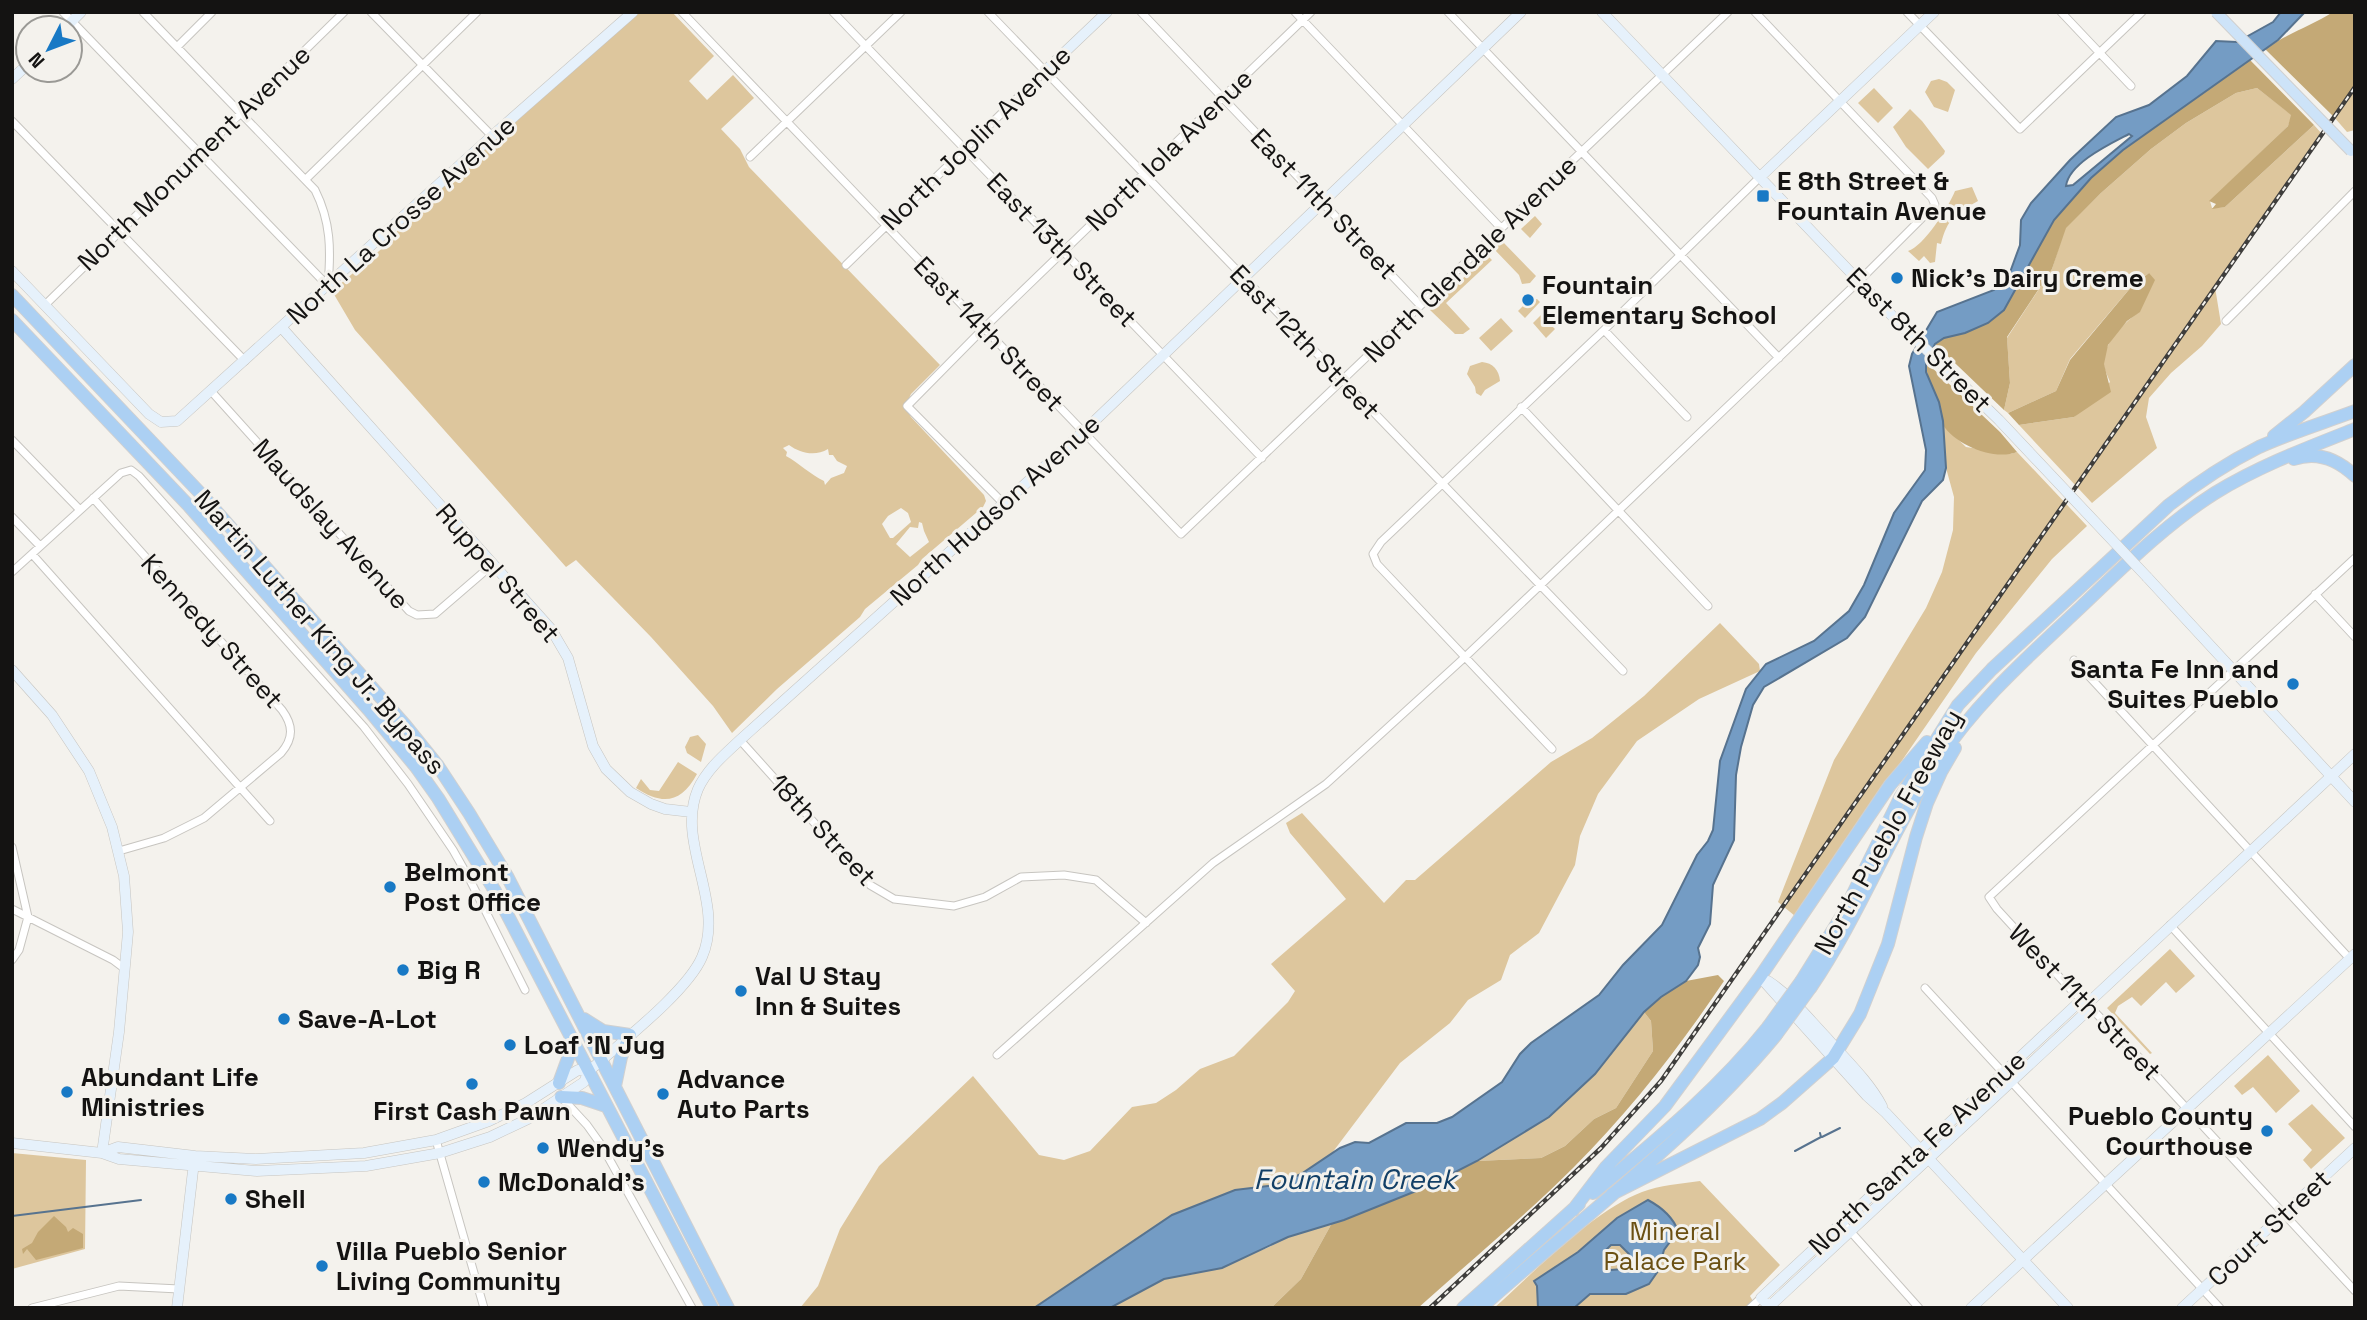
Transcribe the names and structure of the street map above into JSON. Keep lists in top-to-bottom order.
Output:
{
  "streets": {
    "highway": ["Martin Luther King Jr. Bypass", "North Pueblo Freeway"],
    "street": [
      "North Joplin Avenue",
      "North Iola Avenue",
      "North Monument Avenue",
      "East 11th Street",
      "North La Crosse Avenue",
      "East 13th Street",
      "North Glendale Avenue",
      "East 14th Street",
      "East 8th Street",
      "East 12th Street",
      "North Hudson Avenue",
      "Maudslay Avenue",
      "Ruppel Street",
      "Kennedy Street",
      "18th Street",
      "West 11th Street",
      "North Santa Fe Avenue",
      "Court Street"
    ]
  },
  "crossings": [
    ["North Joplin Avenue", "East 13th Street"],
    ["North Joplin Avenue", "East 14th Street"],
    ["North Joplin Avenue", "East 12th Street"],
    ["North Iola Avenue", "East 11th Street"],
    ["North Iola Avenue", "East 13th Street"],
    ["North Iola Avenue", "East 14th Street"],
    ["North Iola Avenue", "East 12th Street"],
    ["North Iola Avenue", "North Hudson Avenue"],
    ["North Monument Avenue", "North La Crosse Avenue"],
    ["East 11th Street", "North Glendale Avenue"],
    ["East 11th Street", "North Hudson Avenue"],
    ["North La Crosse Avenue", "Maudslay Avenue"],
    ["North La Crosse Avenue", "Ruppel Street"],
    ["East 13th Street", "North Glendale Avenue"],
    ["East 13th Street", "North Hudson Avenue"],
    ["North Glendale Avenue", "East 14th Street"],
    ["North Glendale Avenue", "East 8th Street"],
    ["North Glendale Avenue", "East 12th Street"],
    ["East 14th Street", "North Hudson Avenue"],
    ["East 8th Street", "North Santa Fe Avenue"],
    ["East 12th Street", "North Hudson Avenue"],
    ["North Hudson Avenue", "Ruppel Street"],
    ["North Hudson Avenue", "Martin Luther King Jr. Bypass"],
    ["North Hudson Avenue", "18th Street"],
    ["Maudslay Avenue", "Ruppel Street"],
    ["West 11th Street", "North Santa Fe Avenue"],
    ["West 11th Street", "Court Street"]
  ],
  "water": ["Fountain Creek"],
  "parks": ["Mineral Palace Park"],
  "places": {
    "transit": ["E 8th Street & Fountain Avenue"],
    "other": [
      "Nick's Dairy Creme",
      "Fountain Elementary School",
      "Santa Fe Inn and Suites Pueblo",
      "Belmont Post Office",
      "Big R",
      "Val U Stay Inn & Suites",
      "Save-A-Lot",
      "Loaf 'N Jug",
      "First Cash Pawn",
      "Abundant Life Ministries",
      "Advance Auto Parts",
      "Pueblo County Courthouse",
      "Wendy's",
      "McDonald's",
      "Shell",
      "Villa Pueblo Senior Living Community"
    ]
  },
  "north": "bottom left"
}
